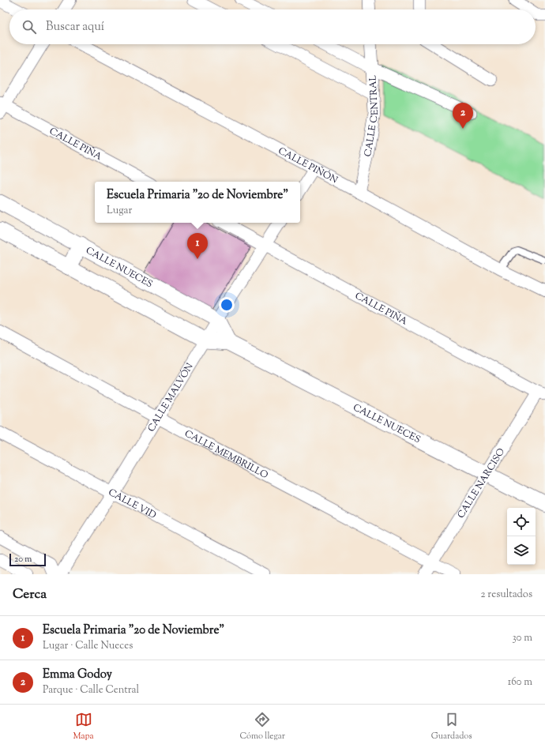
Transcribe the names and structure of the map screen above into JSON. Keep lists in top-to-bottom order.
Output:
{
  "streets": {
    "street": [
      "CALLE CENTRAL",
      "CALLE PIÑA",
      "CALLE PIÑÓN",
      "CALLE NUECES",
      "CALLE MALVÓN",
      "CALLE MEMBRILLO",
      "CALLE NARCISO",
      "CALLE VID"
    ]
  },
  "crossings": [
    ["CALLE CENTRAL", "CALLE PIÑÓN"],
    ["CALLE PIÑA", "CALLE MALVÓN"],
    ["CALLE PIÑA", "CALLE NARCISO"],
    ["CALLE NUECES", "CALLE MALVÓN"],
    ["CALLE NUECES", "CALLE NARCISO"],
    ["CALLE MALVÓN", "CALLE MEMBRILLO"],
    ["CALLE MALVÓN", "CALLE VID"],
    ["CALLE MEMBRILLO", "CALLE NARCISO"]
  ],
  "scale_bar": "20 m",
  "page": {
    "search": "Buscar aquí",
    "pins": ["2", "1"],
    "popup": ["Escuela Primaria \"20 de Noviembre\"", "Lugar"],
    "scale": "20 m",
    "heading": ["Cerca", "2 resultados"],
    "list": [
      {
        "mark": "1",
        "name": "Escuela Primaria \"20 de Noviembre\"",
        "note": "Lugar · Calle Nueces",
        "value": "30 m"
      },
      {
        "mark": "2",
        "name": "Emma Godoy",
        "note": "Parque · Calle Central",
        "value": "160 m"
      }
    ],
    "nav": ["Mapa", "Cómo llegar", "Guardados"]
  }
}
